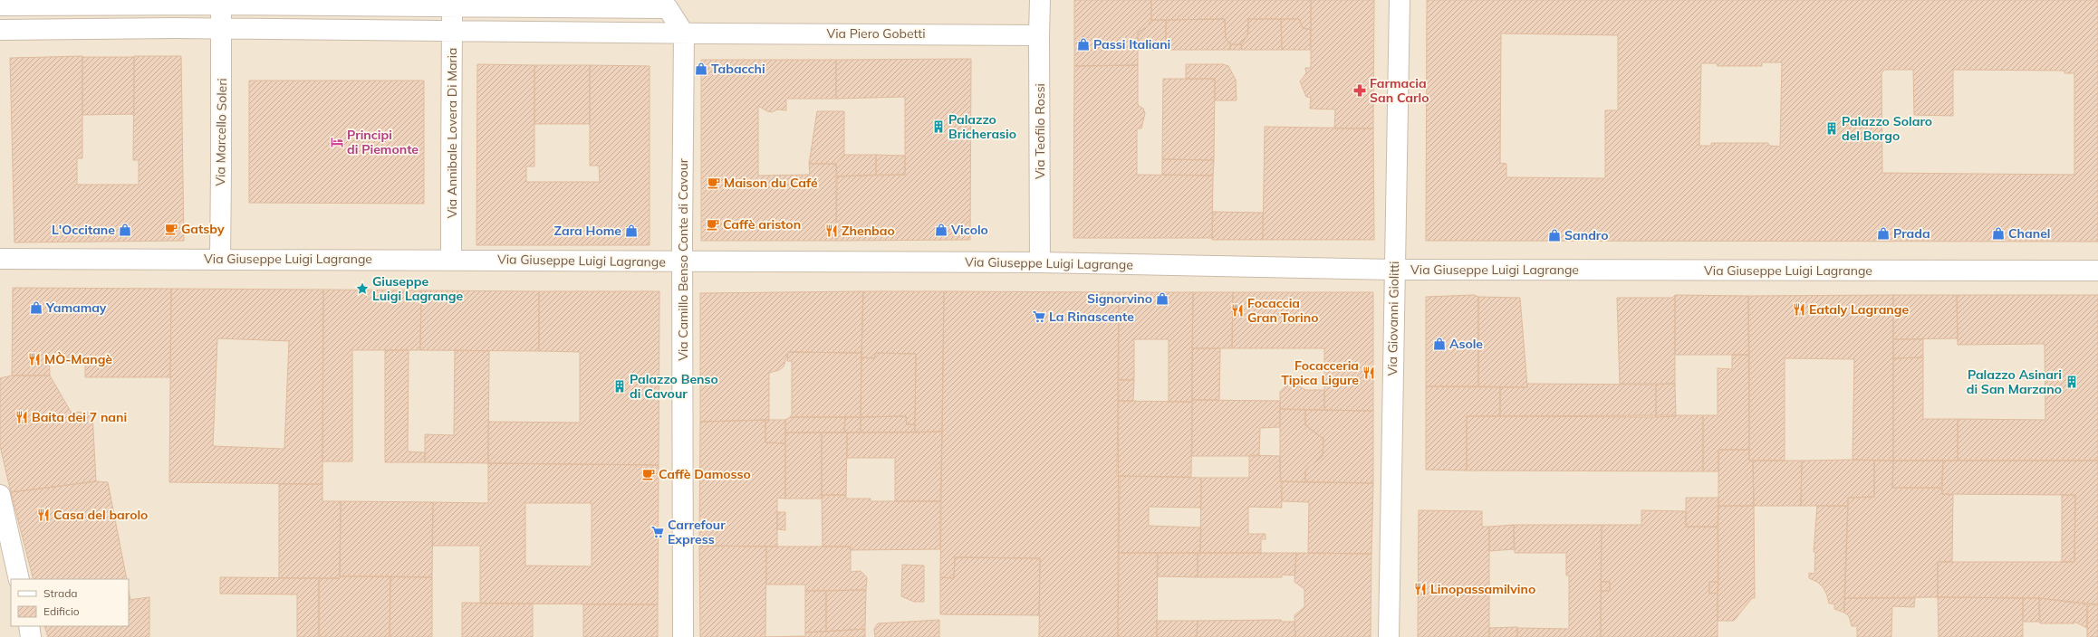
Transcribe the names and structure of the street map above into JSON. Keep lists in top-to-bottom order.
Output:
{
  "streets": {
    "street": [
      "Via Piero Gobetti",
      "Via Teofilo Rossi",
      "Via Marcello Soleri",
      "Via Annibale Lovera Di Maria",
      "Via Giuseppe Luigi Lagrange",
      "Via Camillo Benso Conte di Cavour",
      "Via Giovanni Giolitti"
    ]
  },
  "crossings": [
    ["Via Piero Gobetti", "Via Teofilo Rossi"],
    ["Via Piero Gobetti", "Via Marcello Soleri"],
    ["Via Piero Gobetti", "Via Annibale Lovera Di Maria"],
    ["Via Piero Gobetti", "Via Camillo Benso Conte di Cavour"],
    ["Via Teofilo Rossi", "Via Giuseppe Luigi Lagrange"],
    ["Via Marcello Soleri", "Via Giuseppe Luigi Lagrange"],
    ["Via Annibale Lovera Di Maria", "Via Giuseppe Luigi Lagrange"],
    ["Via Giuseppe Luigi Lagrange", "Via Camillo Benso Conte di Cavour"],
    ["Via Giuseppe Luigi Lagrange", "Via Giovanni Giolitti"]
  ],
  "places": {
    "shop": [
      "Passi Italiani",
      "Tabacchi",
      "L'Occitane",
      "Vicolo",
      "Zara Home",
      "Prada",
      "Chanel",
      "Sandro",
      "Signorvino",
      "Yamamay",
      "Asole"
    ],
    "pharmacy": ["Farmacia San Carlo"],
    "building": [
      "Palazzo Bricherasio",
      "Palazzo Solaro del Borgo",
      "Palazzo Asinari di San Marzano",
      "Palazzo Benso di Cavour"
    ],
    "hotel": ["Principi di Piemonte"],
    "cafe": [
      "Maison du Café",
      "Caffè ariston",
      "Gatsby",
      "Caffè Damosso"
    ],
    "restaurant": [
      "Zhenbao",
      "Eataly Lagrange",
      "Focaccia Gran Torino",
      "MÒ-Mangè",
      "Focacceria Tipica Ligure",
      "Baita dei 7 nani",
      "Casa del barolo",
      "Linopassamilvino"
    ],
    "place": ["Giuseppe Luigi Lagrange"],
    "supermarket": ["La Rinascente", "Carrefour Express"]
  },
  "legend": ["Strada", "Edificio"]
}
